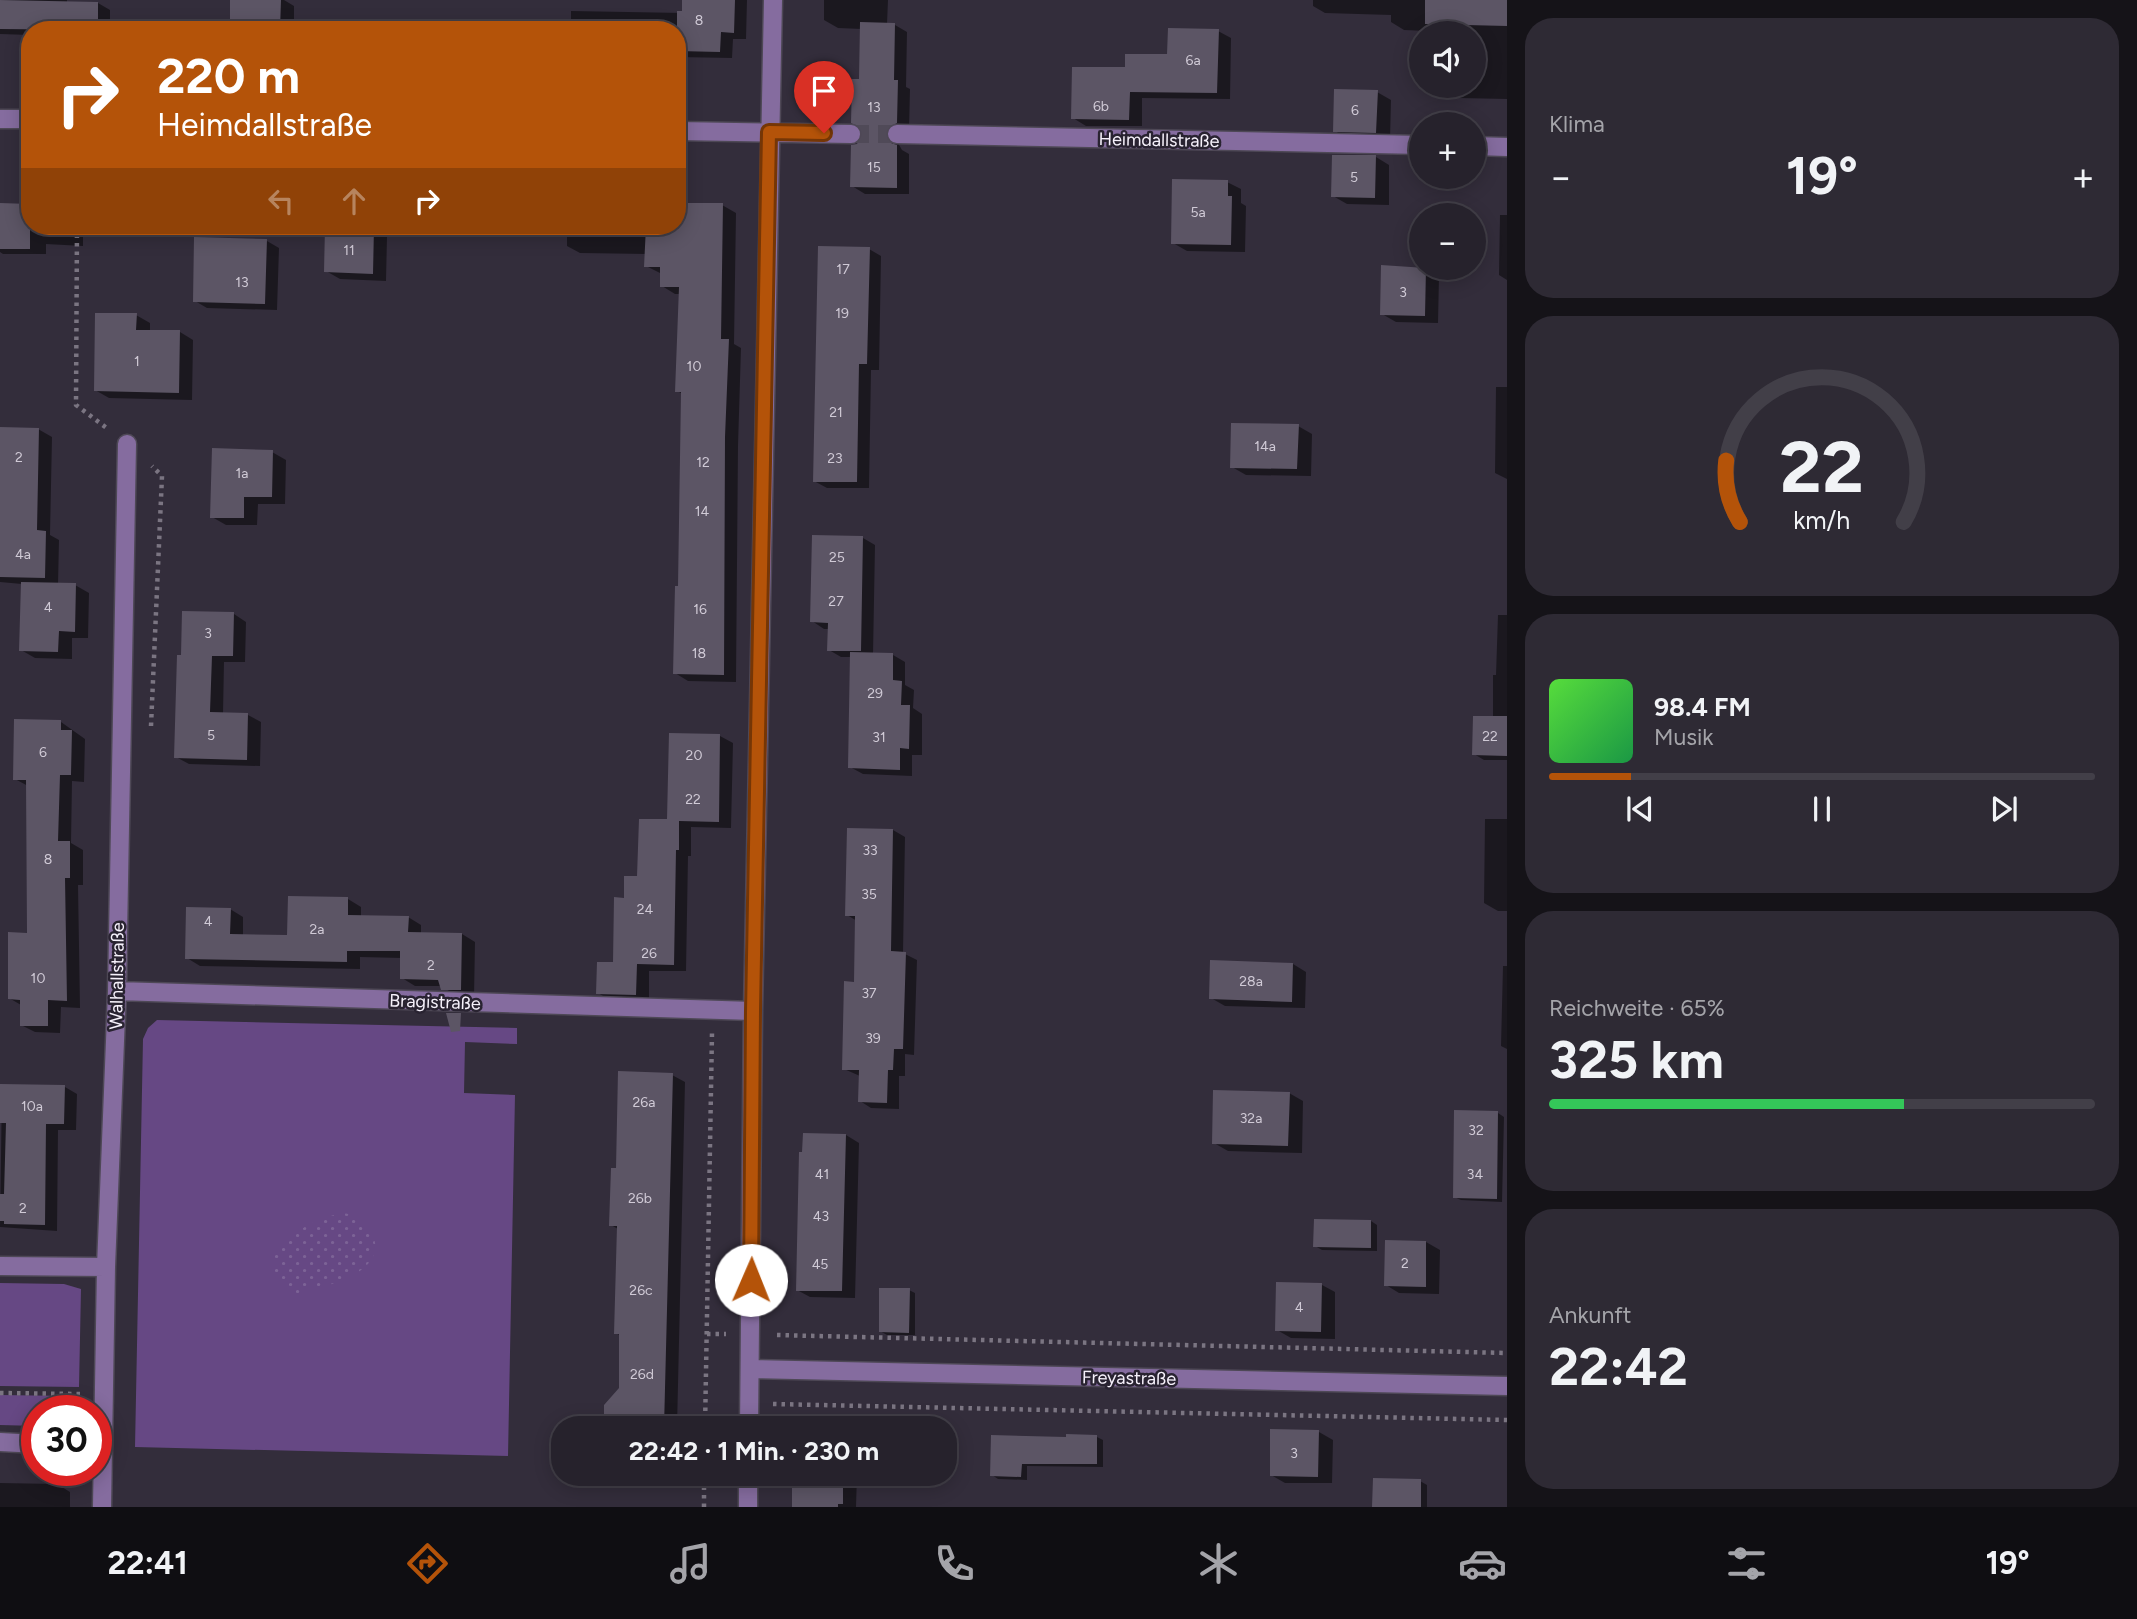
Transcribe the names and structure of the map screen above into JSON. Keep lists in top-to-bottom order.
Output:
{
  "streets": {
    "street": [
      "Heimdallstraße",
      "Walhallstraße",
      "Bragistraße",
      "Freyastraße"
    ]
  },
  "crossings": [
    ["Walhallstraße", "Bragistraße"]
  ],
  "house_numbers": [
    "8",
    "6a",
    "6b",
    "13",
    "6",
    "15",
    "5",
    "5a",
    "11",
    "17",
    "13",
    "3",
    "19",
    "1",
    "10",
    "21",
    "14a",
    "2",
    "23",
    "12",
    "1a",
    "14",
    "4a",
    "25",
    "27",
    "4",
    "16",
    "3",
    "18",
    "29",
    "5",
    "22",
    "31",
    "6",
    "20",
    "22",
    "33",
    "8",
    "35",
    "24",
    "4",
    "2a",
    "26",
    "2",
    "10",
    "28a",
    "37",
    "39",
    "26a",
    "10a",
    "32a",
    "32",
    "41",
    "34",
    "26b",
    "2",
    "43",
    "2",
    "45",
    "26c",
    "4",
    "26d",
    "3"
  ],
  "page": {
    "tile": [
      "Klima",
      ["Reichweite · 65%", "325 km"],
      ["Ankunft", "22:42"]
    ],
    "map_buttons": ["+", "−"],
    "turn": ["220 m", "Heimdallstraße"],
    "heat": ["−", "19°", "+"],
    "song": ["98.4 FM", "Musik"],
    "limit": "30",
    "trip": "22:42 · 1 Min. · 230 m",
    "tabs": ["22:41", "19°"],
    "gauge": ["22", "km/h"]
  }
}
